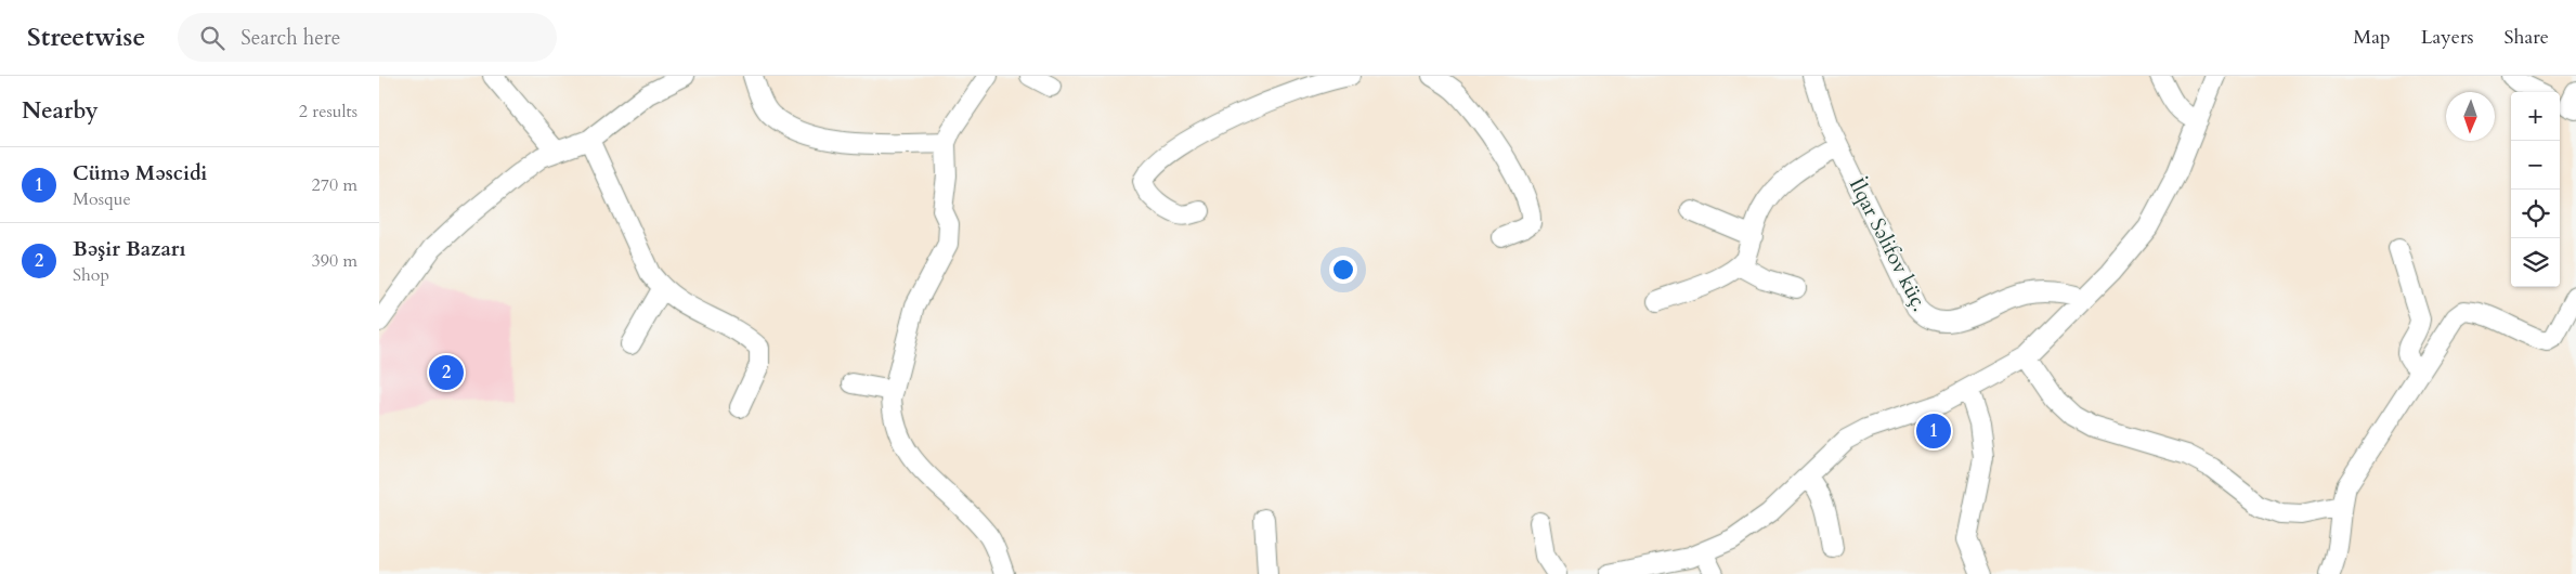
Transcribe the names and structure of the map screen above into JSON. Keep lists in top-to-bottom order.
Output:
{
  "streets": {
    "street": ["İlqar Səlifov küç."]
  },
  "north": "bottom",
  "page": {
    "header": "Streetwise",
    "search": "Search here",
    "nav": ["Map", "Layers", "Share"],
    "heading": ["Nearby", "2 results"],
    "map_buttons": ["+", "−"],
    "list": [
      {
        "mark": "1",
        "name": "Cümə Məscidi",
        "note": "Mosque",
        "value": "270 m"
      },
      {
        "mark": "2",
        "name": "Bəşir Bazarı",
        "note": "Shop",
        "value": "390 m"
      }
    ],
    "pins": ["2", "1"]
  }
}
